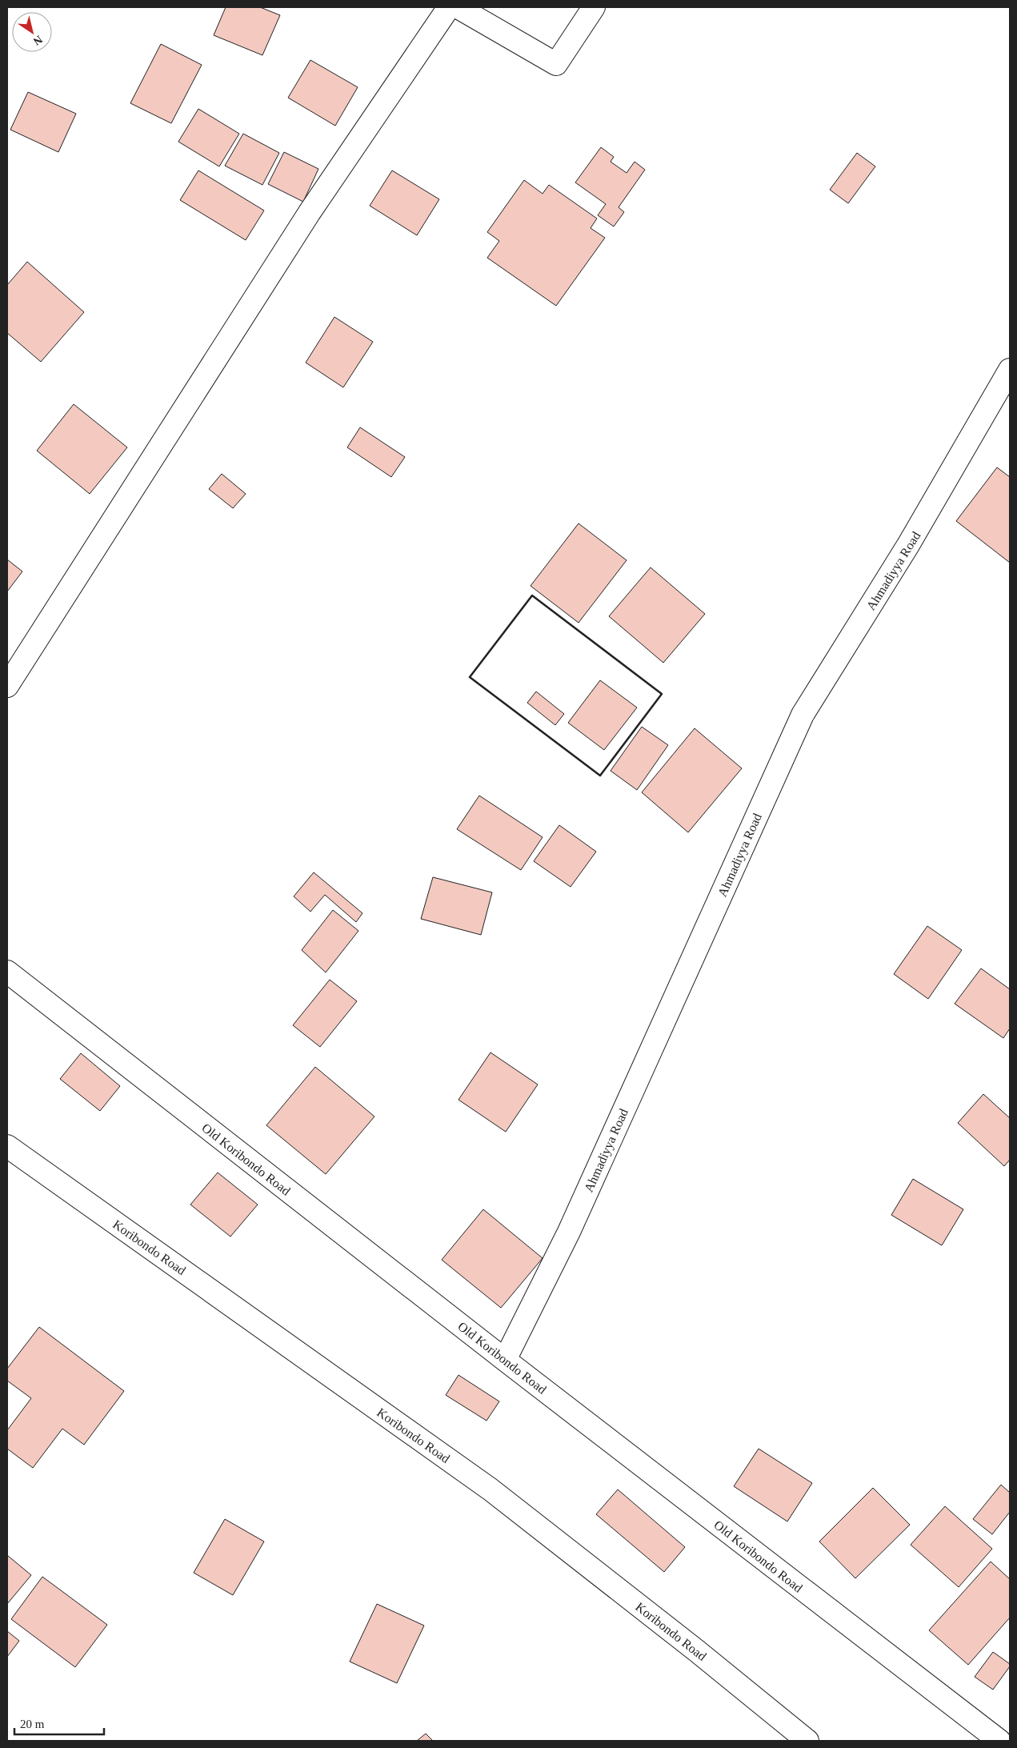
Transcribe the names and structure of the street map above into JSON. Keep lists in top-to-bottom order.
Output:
{
  "streets": {
    "main road": ["Ahmadiyya Road", "Old Koribondo Road", "Koribondo Road"]
  },
  "crossings": [
    ["Ahmadiyya Road", "Old Koribondo Road"]
  ],
  "scale_bar": "20 m",
  "north": "bottom right"
}
